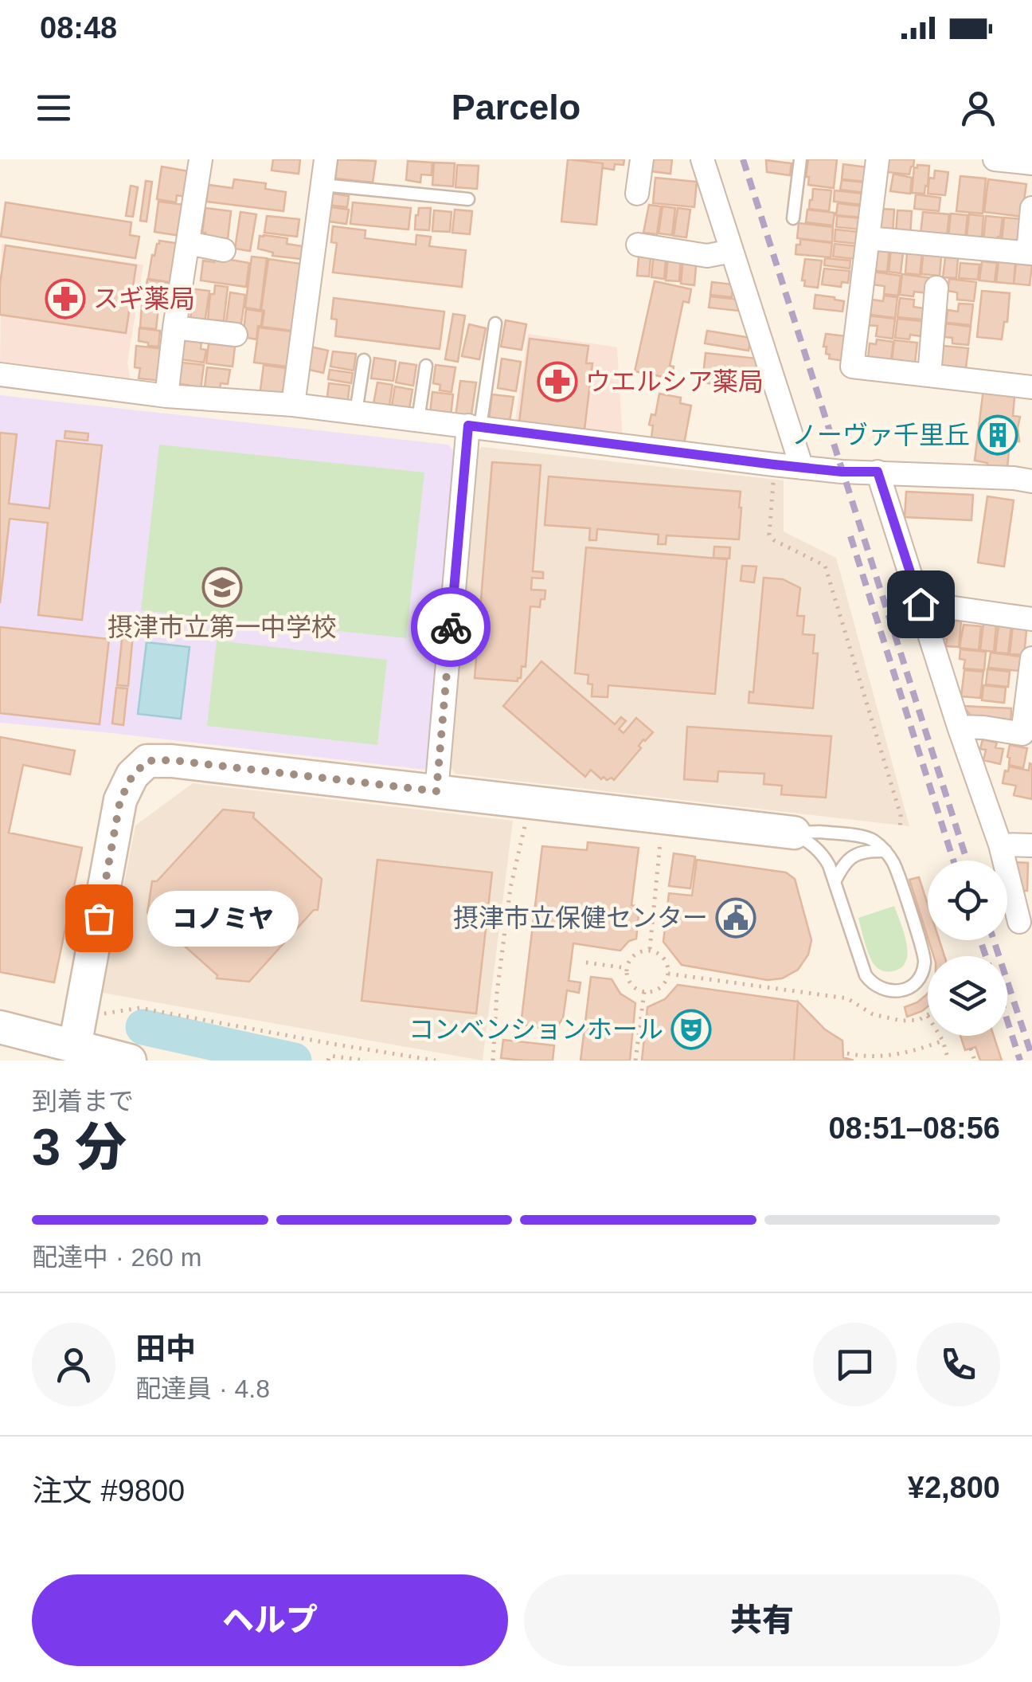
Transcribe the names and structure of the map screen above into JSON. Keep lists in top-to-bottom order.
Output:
{
  "places": {
    "pharmacy": ["スギ薬局", "ウエルシア薬局"],
    "building": ["ノーヴァ千里丘"],
    "school or university": ["摂津市立第一中学校"],
    "other": ["コノミヤ"],
    "public building": ["摂津市立保健センター"],
    "theatre": ["コンベンションホール"]
  },
  "page": {
    "status": "08:48",
    "header": "Parcelo",
    "bubble": "コノミヤ",
    "heading": ["3 分", "到着まで", "08:51–08:56"],
    "panel": [
      "田中",
      "配達員 · 4.8",
      "注文 #9800",
      "¥2,800"
    ],
    "bar": "配達中 · 260 m",
    "buttons": ["ヘルプ", "共有"]
  }
}
